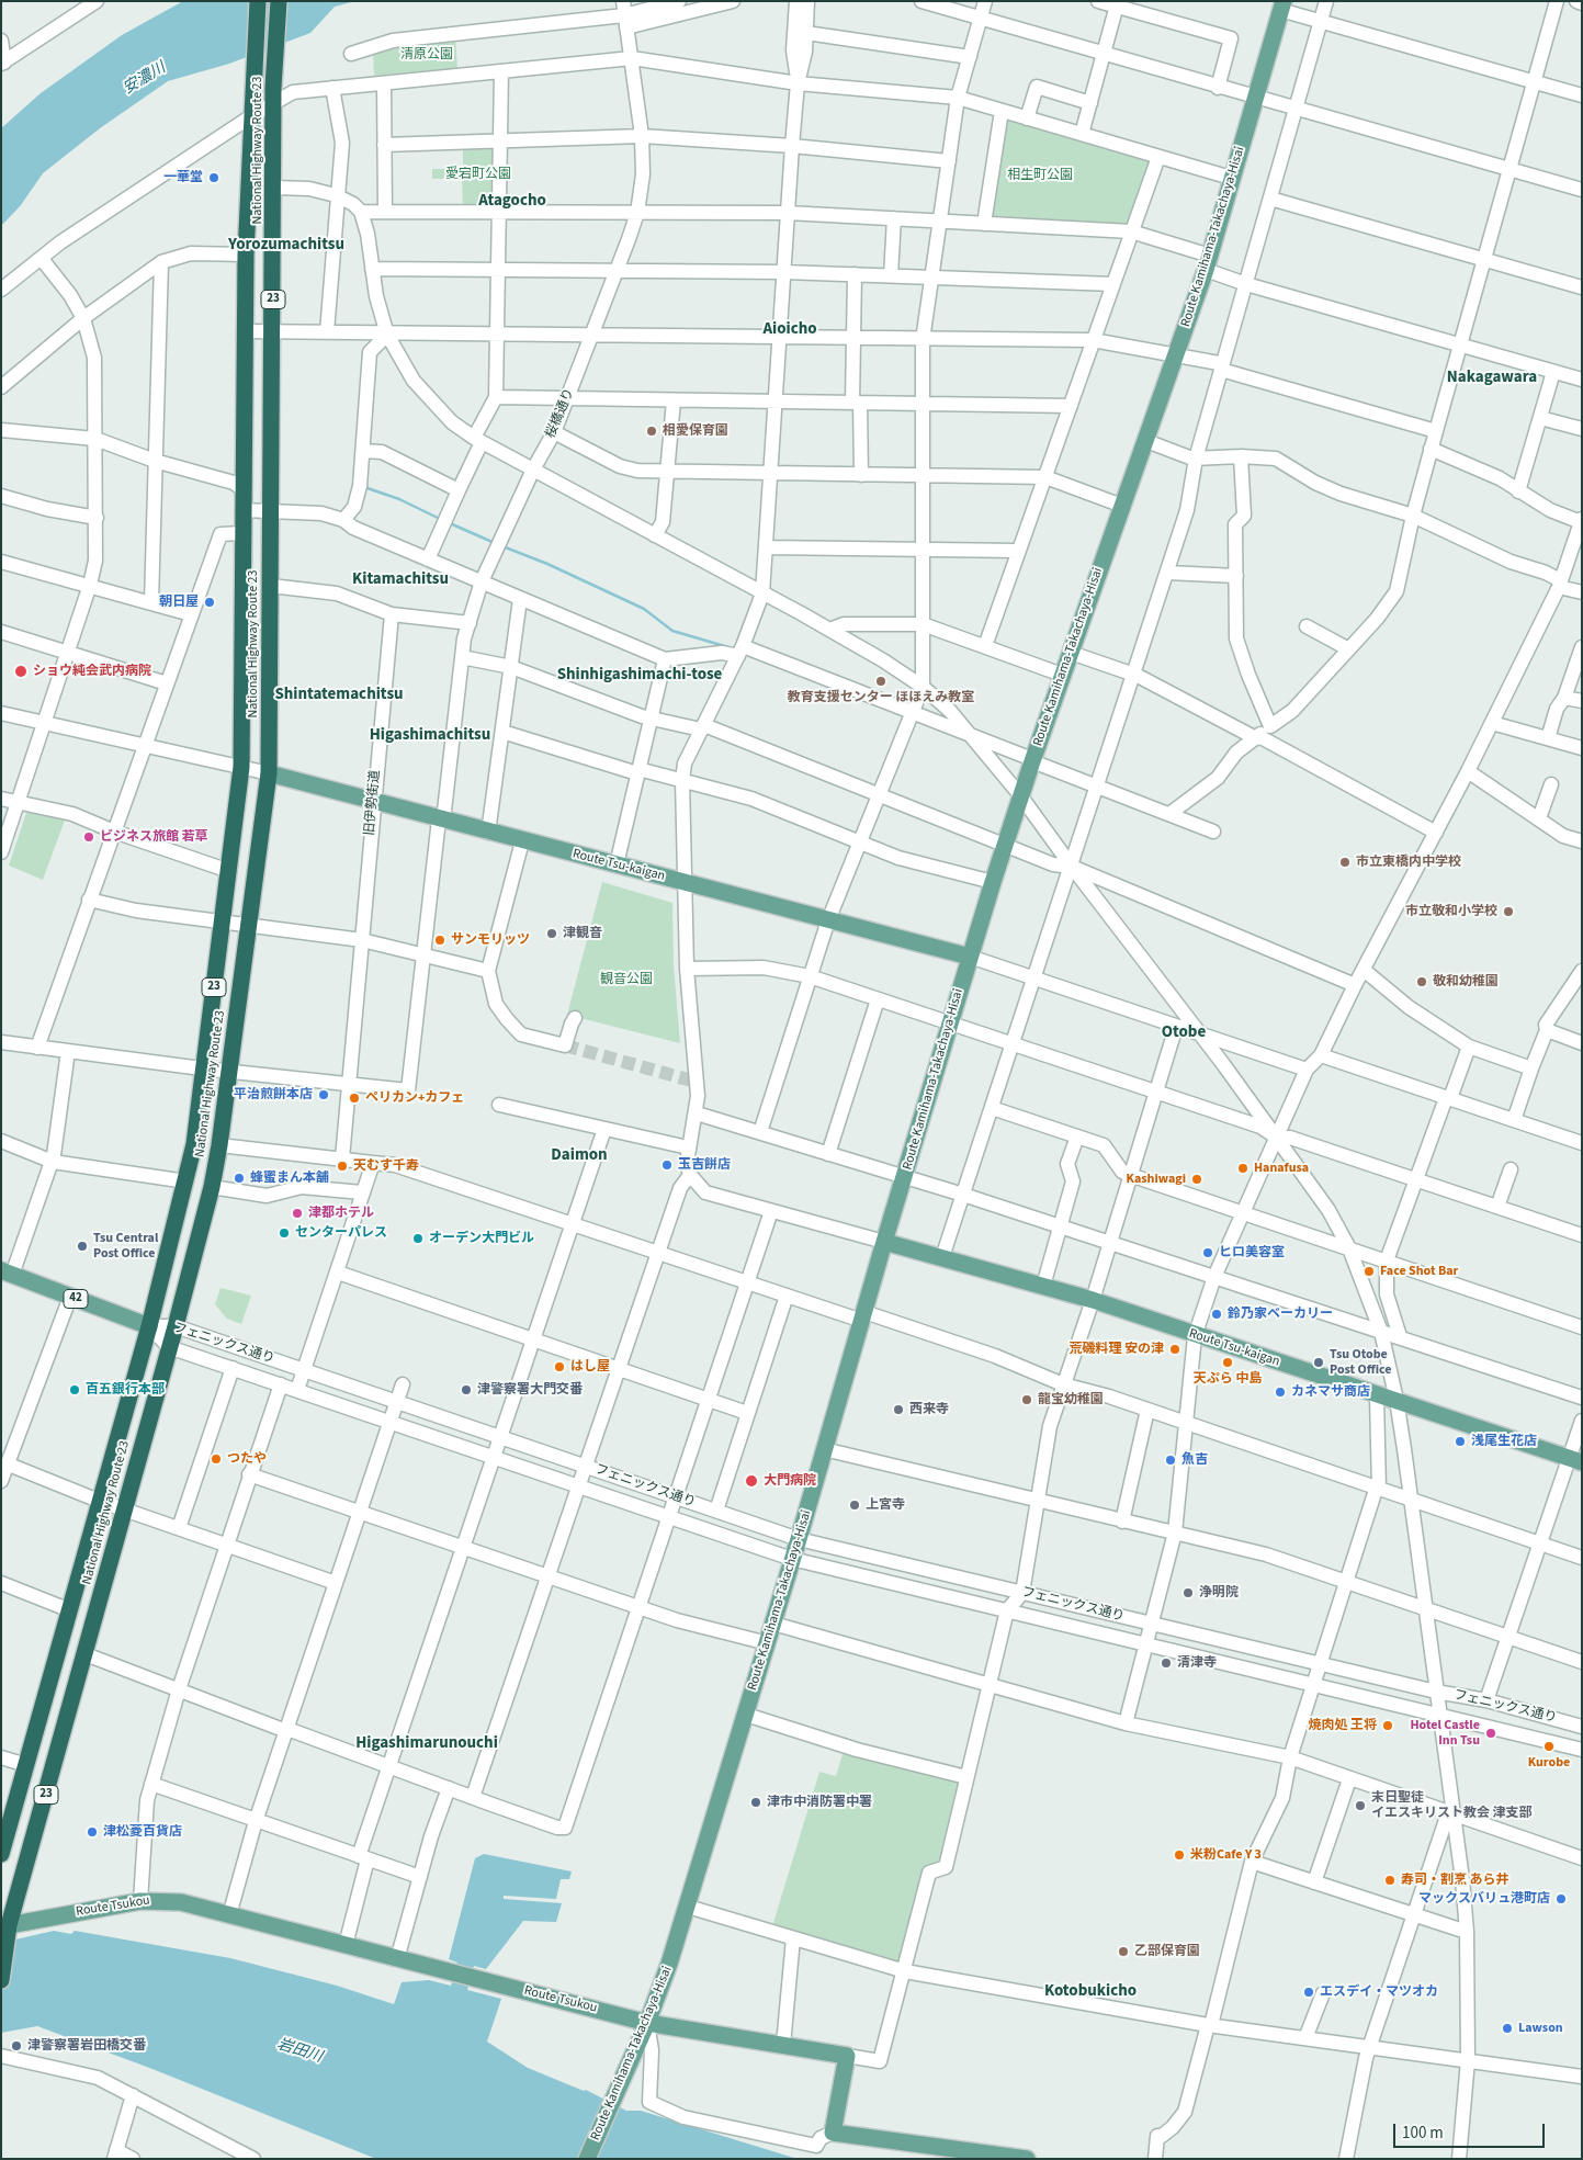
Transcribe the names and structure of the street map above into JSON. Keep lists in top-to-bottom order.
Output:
{
  "streets": {
    "highway": ["National Highway Route 23", "23"],
    "main road": [
      "Route Kamihama-Takachaya-Hisai",
      "Route Tsu-kaigan",
      "42",
      "Route Tsukou"
    ],
    "street": ["桜橋通り", "旧伊勢街道", "フェニックス通り"]
  },
  "crossings": [
    ["National Highway Route 23", "Route Tsu-kaigan"],
    ["National Highway Route 23", "42"],
    ["National Highway Route 23", "フェニックス通り"],
    ["National Highway Route 23", "Route Tsukou"],
    ["Route Kamihama-Takachaya-Hisai", "Route Tsu-kaigan"],
    ["Route Kamihama-Takachaya-Hisai", "フェニックス通り"],
    ["Route Kamihama-Takachaya-Hisai", "Route Tsukou"],
    ["桜橋通り", "旧伊勢街道"],
    ["桜橋通り", "Route Tsu-kaigan"],
    ["旧伊勢街道", "Route Tsu-kaigan"],
    ["42", "フェニックス通り"]
  ],
  "districts": [
    "Atagocho",
    "Yorozumachitsu",
    "Aioicho",
    "Nakagawara",
    "Kitamachitsu",
    "Shinhigashimachi-tose",
    "Shintatemachitsu",
    "Higashimachitsu",
    "Otobe",
    "Daimon",
    "Higashimarunouchi",
    "Kotobukicho"
  ],
  "water": ["安濃川", "岩田川"],
  "parks": [
    "清原公園",
    "愛宕町公園",
    "相生町公園",
    "観音公園"
  ],
  "places": [
    "一華堂",
    "相愛保育園",
    "朝日屋",
    "ショウ純会武内病院",
    "教育支援センター ほほえみ教室",
    "ビジネス旅館 若草",
    "市立東橋内中学校",
    "市立敬和小学校",
    "津観音",
    "サンモリッツ",
    "敬和幼稚園",
    "平治煎餅本店",
    "ペリカン+カフェ",
    "玉吉餅店",
    "天むす千寿",
    "Hanafusa",
    "蜂蜜まん本舗",
    "Kashiwagi",
    "津都ホテル",
    "センターパレス",
    "オーデン大門ビル",
    "Tsu Central Post Office",
    "ヒロ美容室",
    "Face Shot Bar",
    "鈴乃家ベーカリー",
    "荒磯料理 安の津",
    "天ぷら 中島",
    "Tsu Otobe Post Office",
    "はし屋",
    "百五銀行本部",
    "津警察署大門交番",
    "カネマサ商店",
    "龍宝幼稚園",
    "西来寺",
    "浅尾生花店",
    "つたや",
    "魚吉",
    "大門病院",
    "上宮寺",
    "浄明院",
    "清津寺",
    "焼肉処 王将",
    "Hotel Castle Inn Tsu",
    "Kurobe",
    "津市中消防署中署",
    "末日聖徒 イエスキリスト教会 津支部",
    "津松菱百貨店",
    "米粉Cafe Y 3",
    "寿司・割烹 あら井",
    "マックスバリュ港町店",
    "乙部保育園",
    "エスデイ・マツオカ",
    "Lawson",
    "津警察署岩田橋交番"
  ],
  "scale_bar": "100 m"
}
